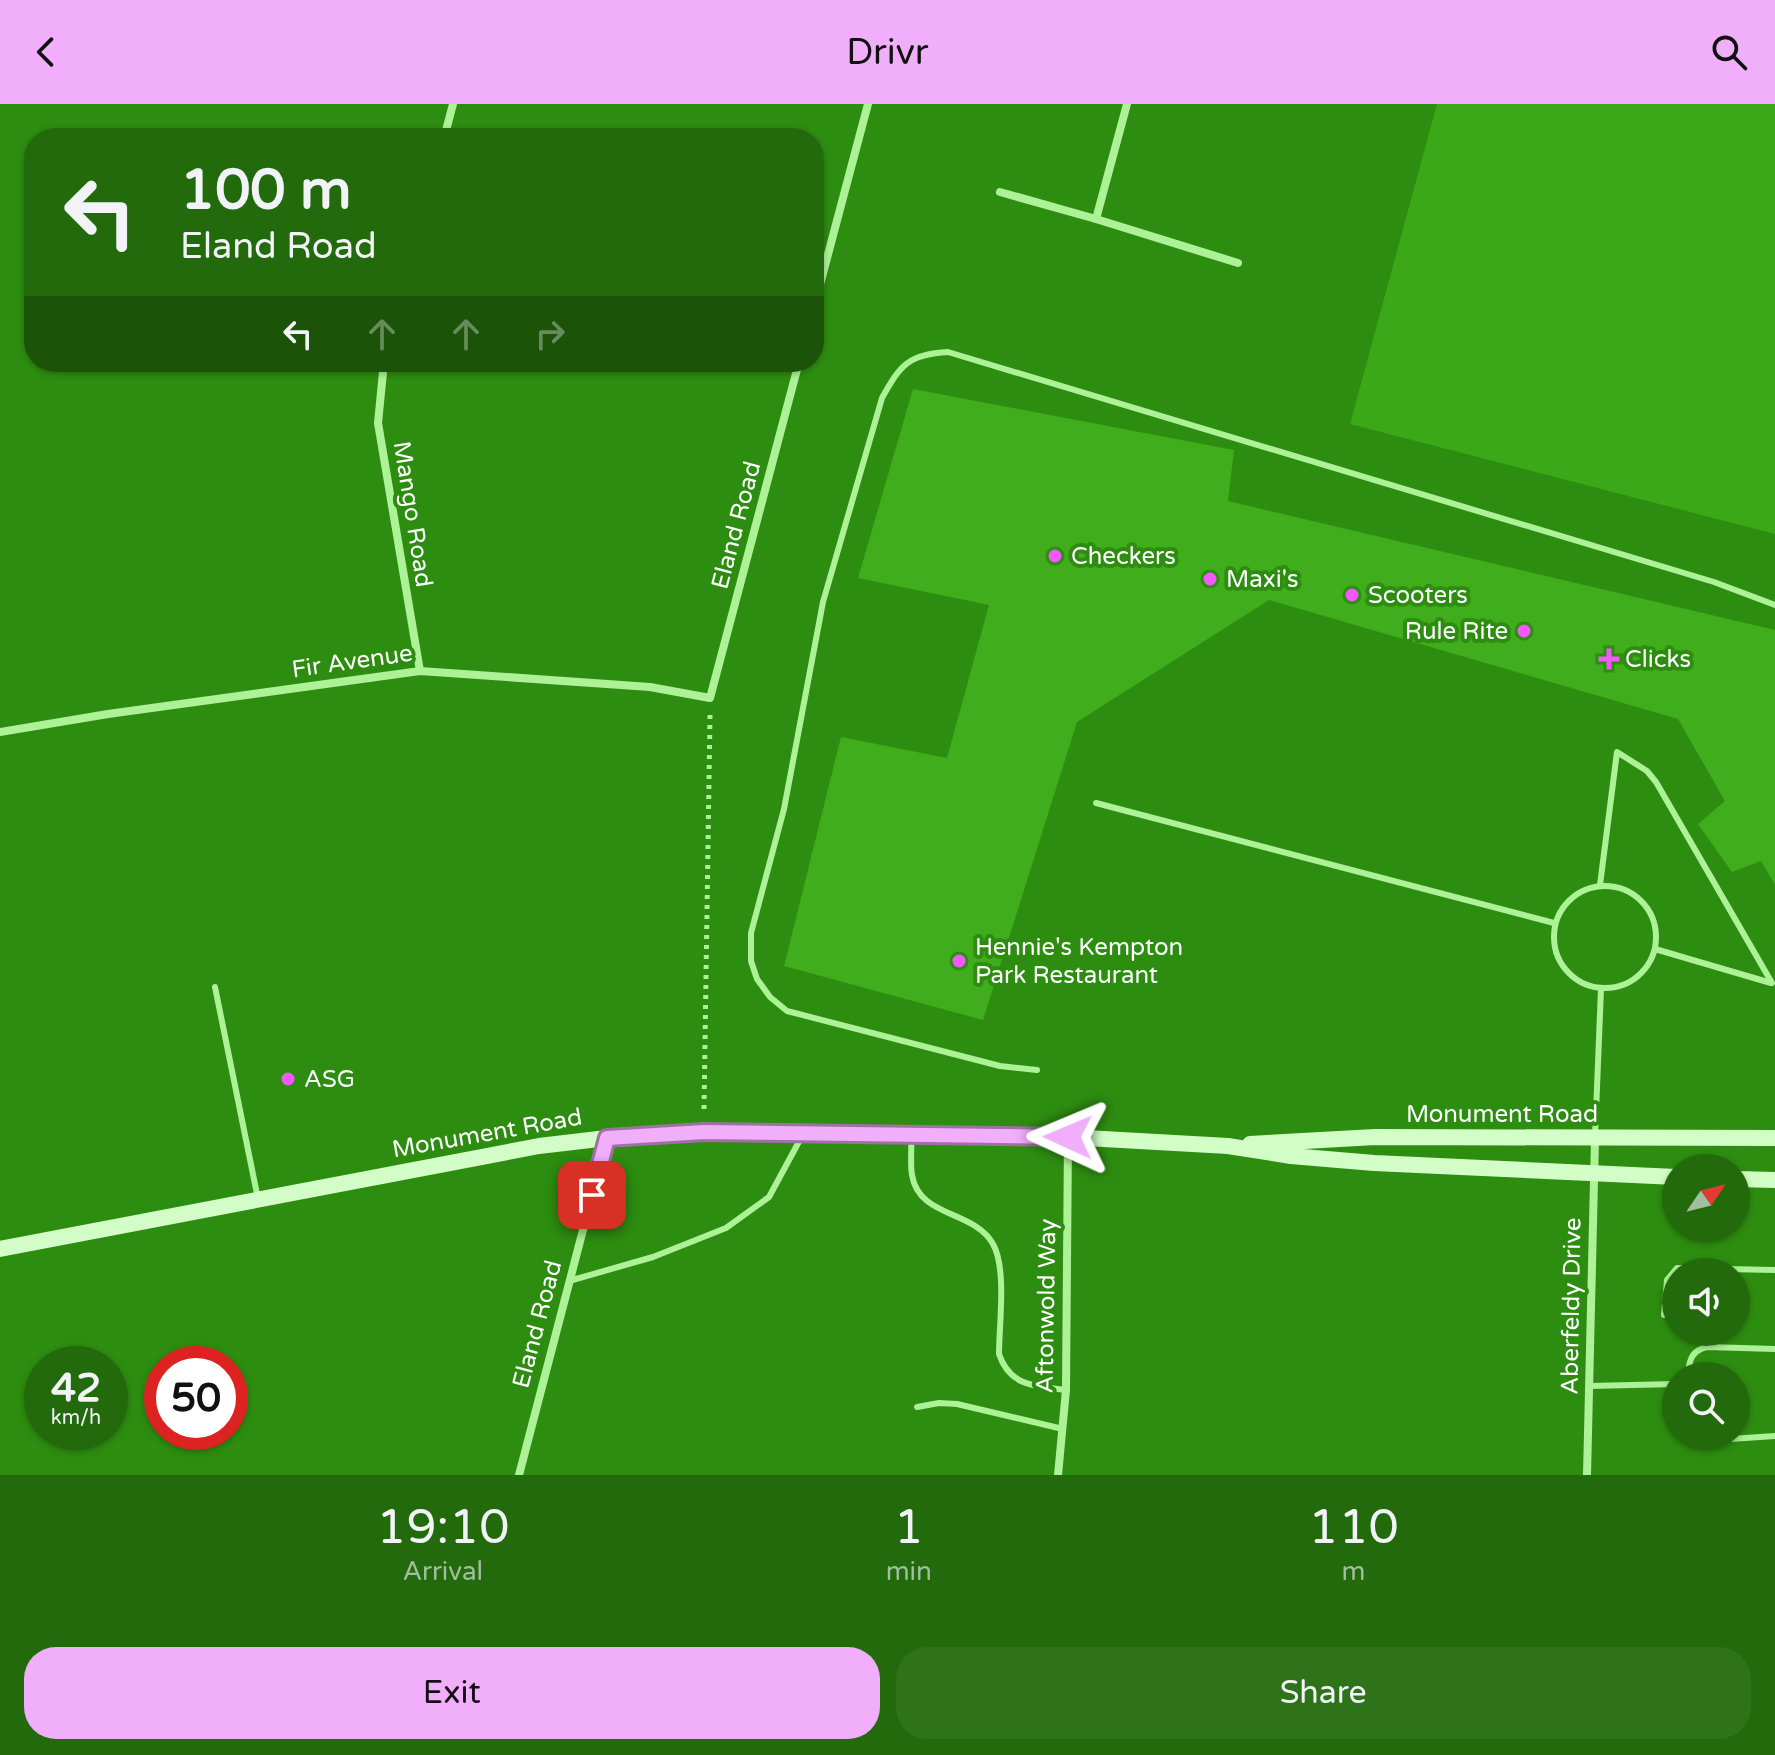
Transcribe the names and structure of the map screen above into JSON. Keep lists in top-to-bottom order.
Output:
{
  "streets": {
    "main road": ["Monument Road"],
    "street": [
      "Mango Road",
      "Eland Road",
      "Fir Avenue",
      "Aftonwold Way",
      "Aberfeldy Drive"
    ]
  },
  "crossings": [
    ["Mango Road", "Fir Avenue"],
    ["Eland Road", "Fir Avenue"],
    ["Eland Road", "Monument Road"],
    ["Monument Road", "Aftonwold Way"],
    ["Monument Road", "Aberfeldy Drive"]
  ],
  "places": {
    "other": [
      "Checkers",
      "Maxi's",
      "Scooters",
      "Rule Rite",
      "Hennie's Kempton Park Restaurant",
      "ASG"
    ],
    "health": ["Clicks"]
  },
  "north": "top right",
  "page": {
    "header": "Drivr",
    "turn": ["100 m", "Eland Road"],
    "speed": "42 km/h",
    "limit": "50",
    "eta": [
      "19:10",
      "Arrival",
      "1",
      "min",
      "110",
      "m"
    ],
    "buttons": ["Exit", "Share"]
  }
}
